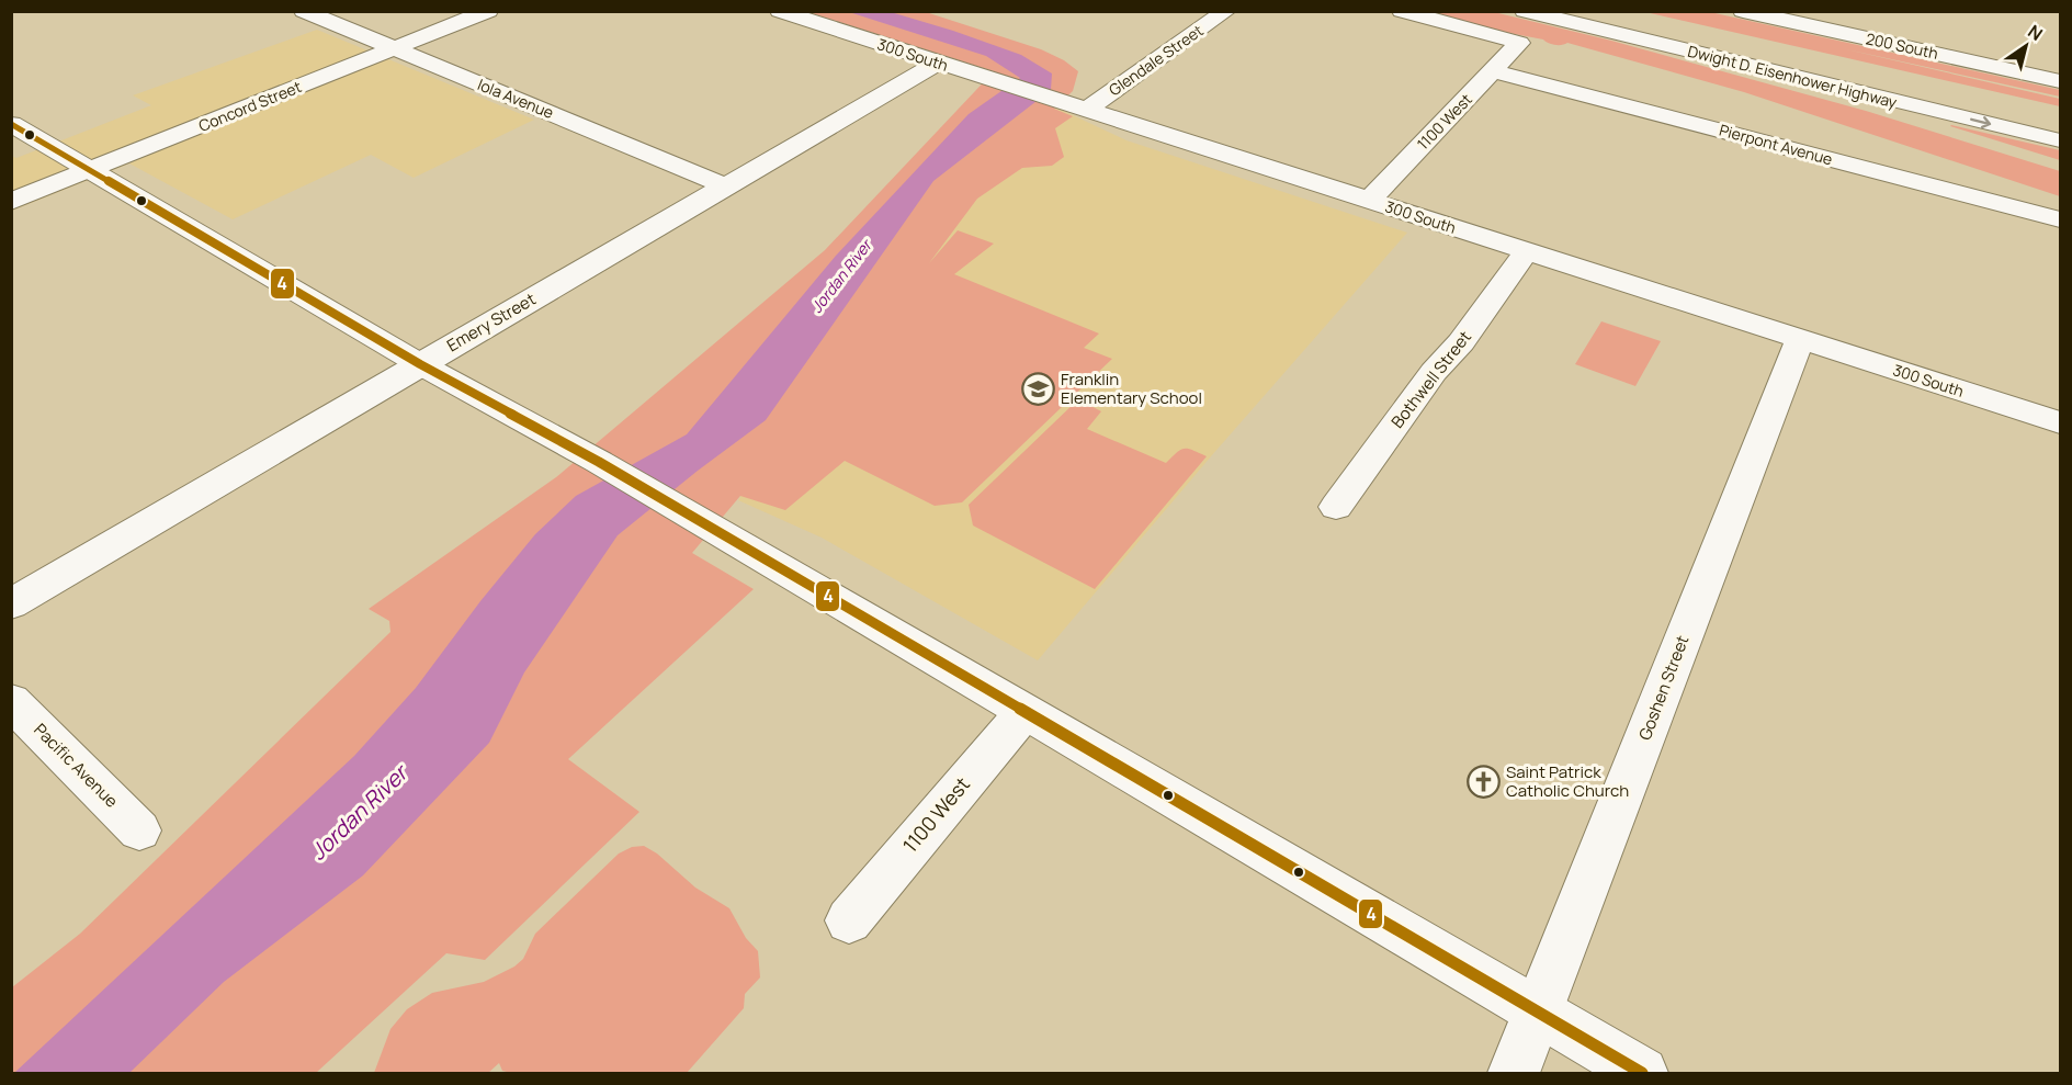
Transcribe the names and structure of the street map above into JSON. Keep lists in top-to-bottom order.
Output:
{
  "streets": {
    "main road": [
      "200 South",
      "300 South",
      "Glendale Street",
      "Dwight D. Eisenhower Highway",
      "Iola Avenue",
      "Concord Street",
      "1100 West",
      "Pierpont Avenue",
      "Emery Street",
      "Bothwell Street",
      "Goshen Street",
      "Pacific Avenue"
    ]
  },
  "crossings": [
    ["300 South", "Glendale Street"],
    ["300 South", "1100 West"],
    ["300 South", "Emery Street"],
    ["300 South", "Bothwell Street"],
    ["300 South", "Goshen Street"],
    ["Iola Avenue", "Concord Street"],
    ["Iola Avenue", "Emery Street"],
    ["1100 West", "Pierpont Avenue"]
  ],
  "water": ["Jordan River"],
  "places": {
    "school or university": ["Franklin Elementary School"],
    "church": ["Saint Patrick Catholic Church"]
  },
  "lines": ["transit line 4"],
  "north": "top right"
}
